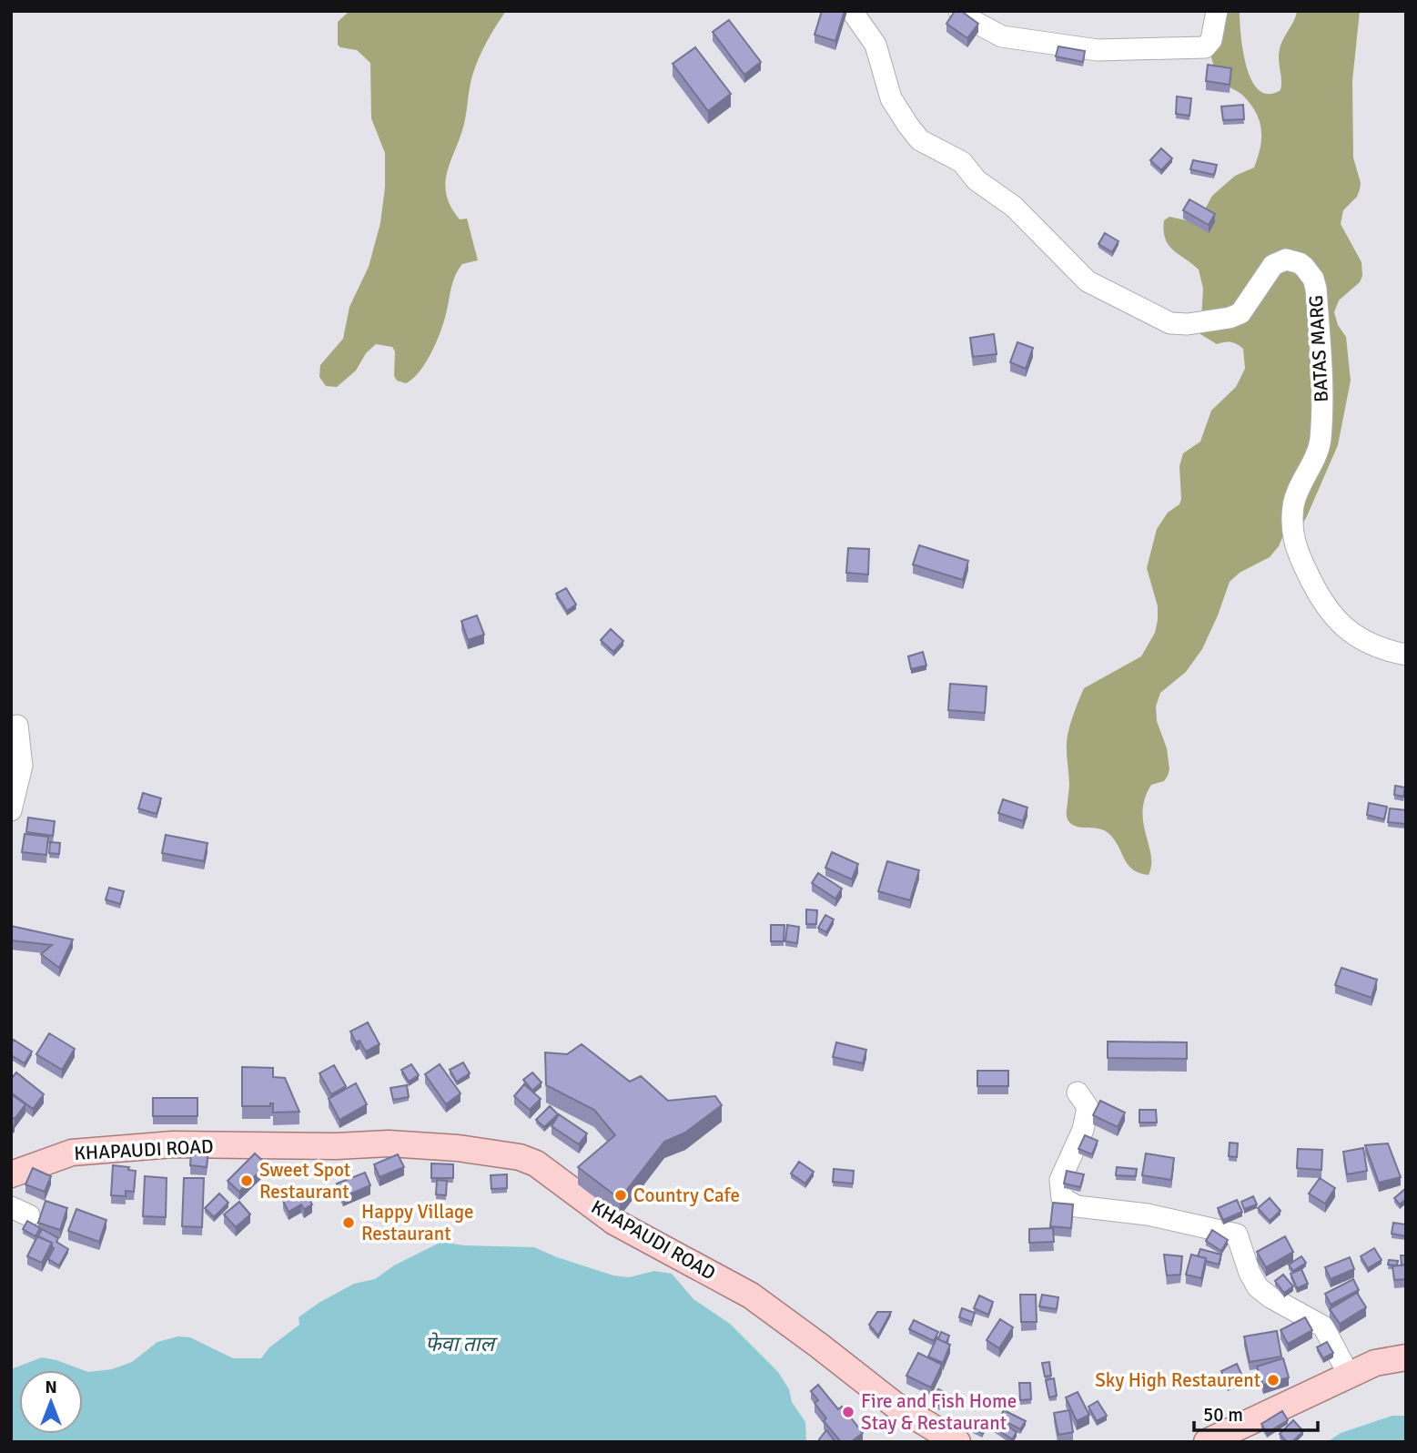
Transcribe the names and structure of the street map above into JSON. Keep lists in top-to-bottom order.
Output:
{
  "streets": {
    "main road": ["KHAPAUDI ROAD"],
    "street": ["BATAS MARG"]
  },
  "water": ["फेवा ताल"],
  "places": [
    "Sweet Spot Restaurant",
    "Country Cafe",
    "Happy Village Restaurant",
    "Sky High Restaurent",
    "Fire and Fish Home Stay & Restaurant"
  ],
  "scale_bar": "50 m",
  "north": "top"
}
